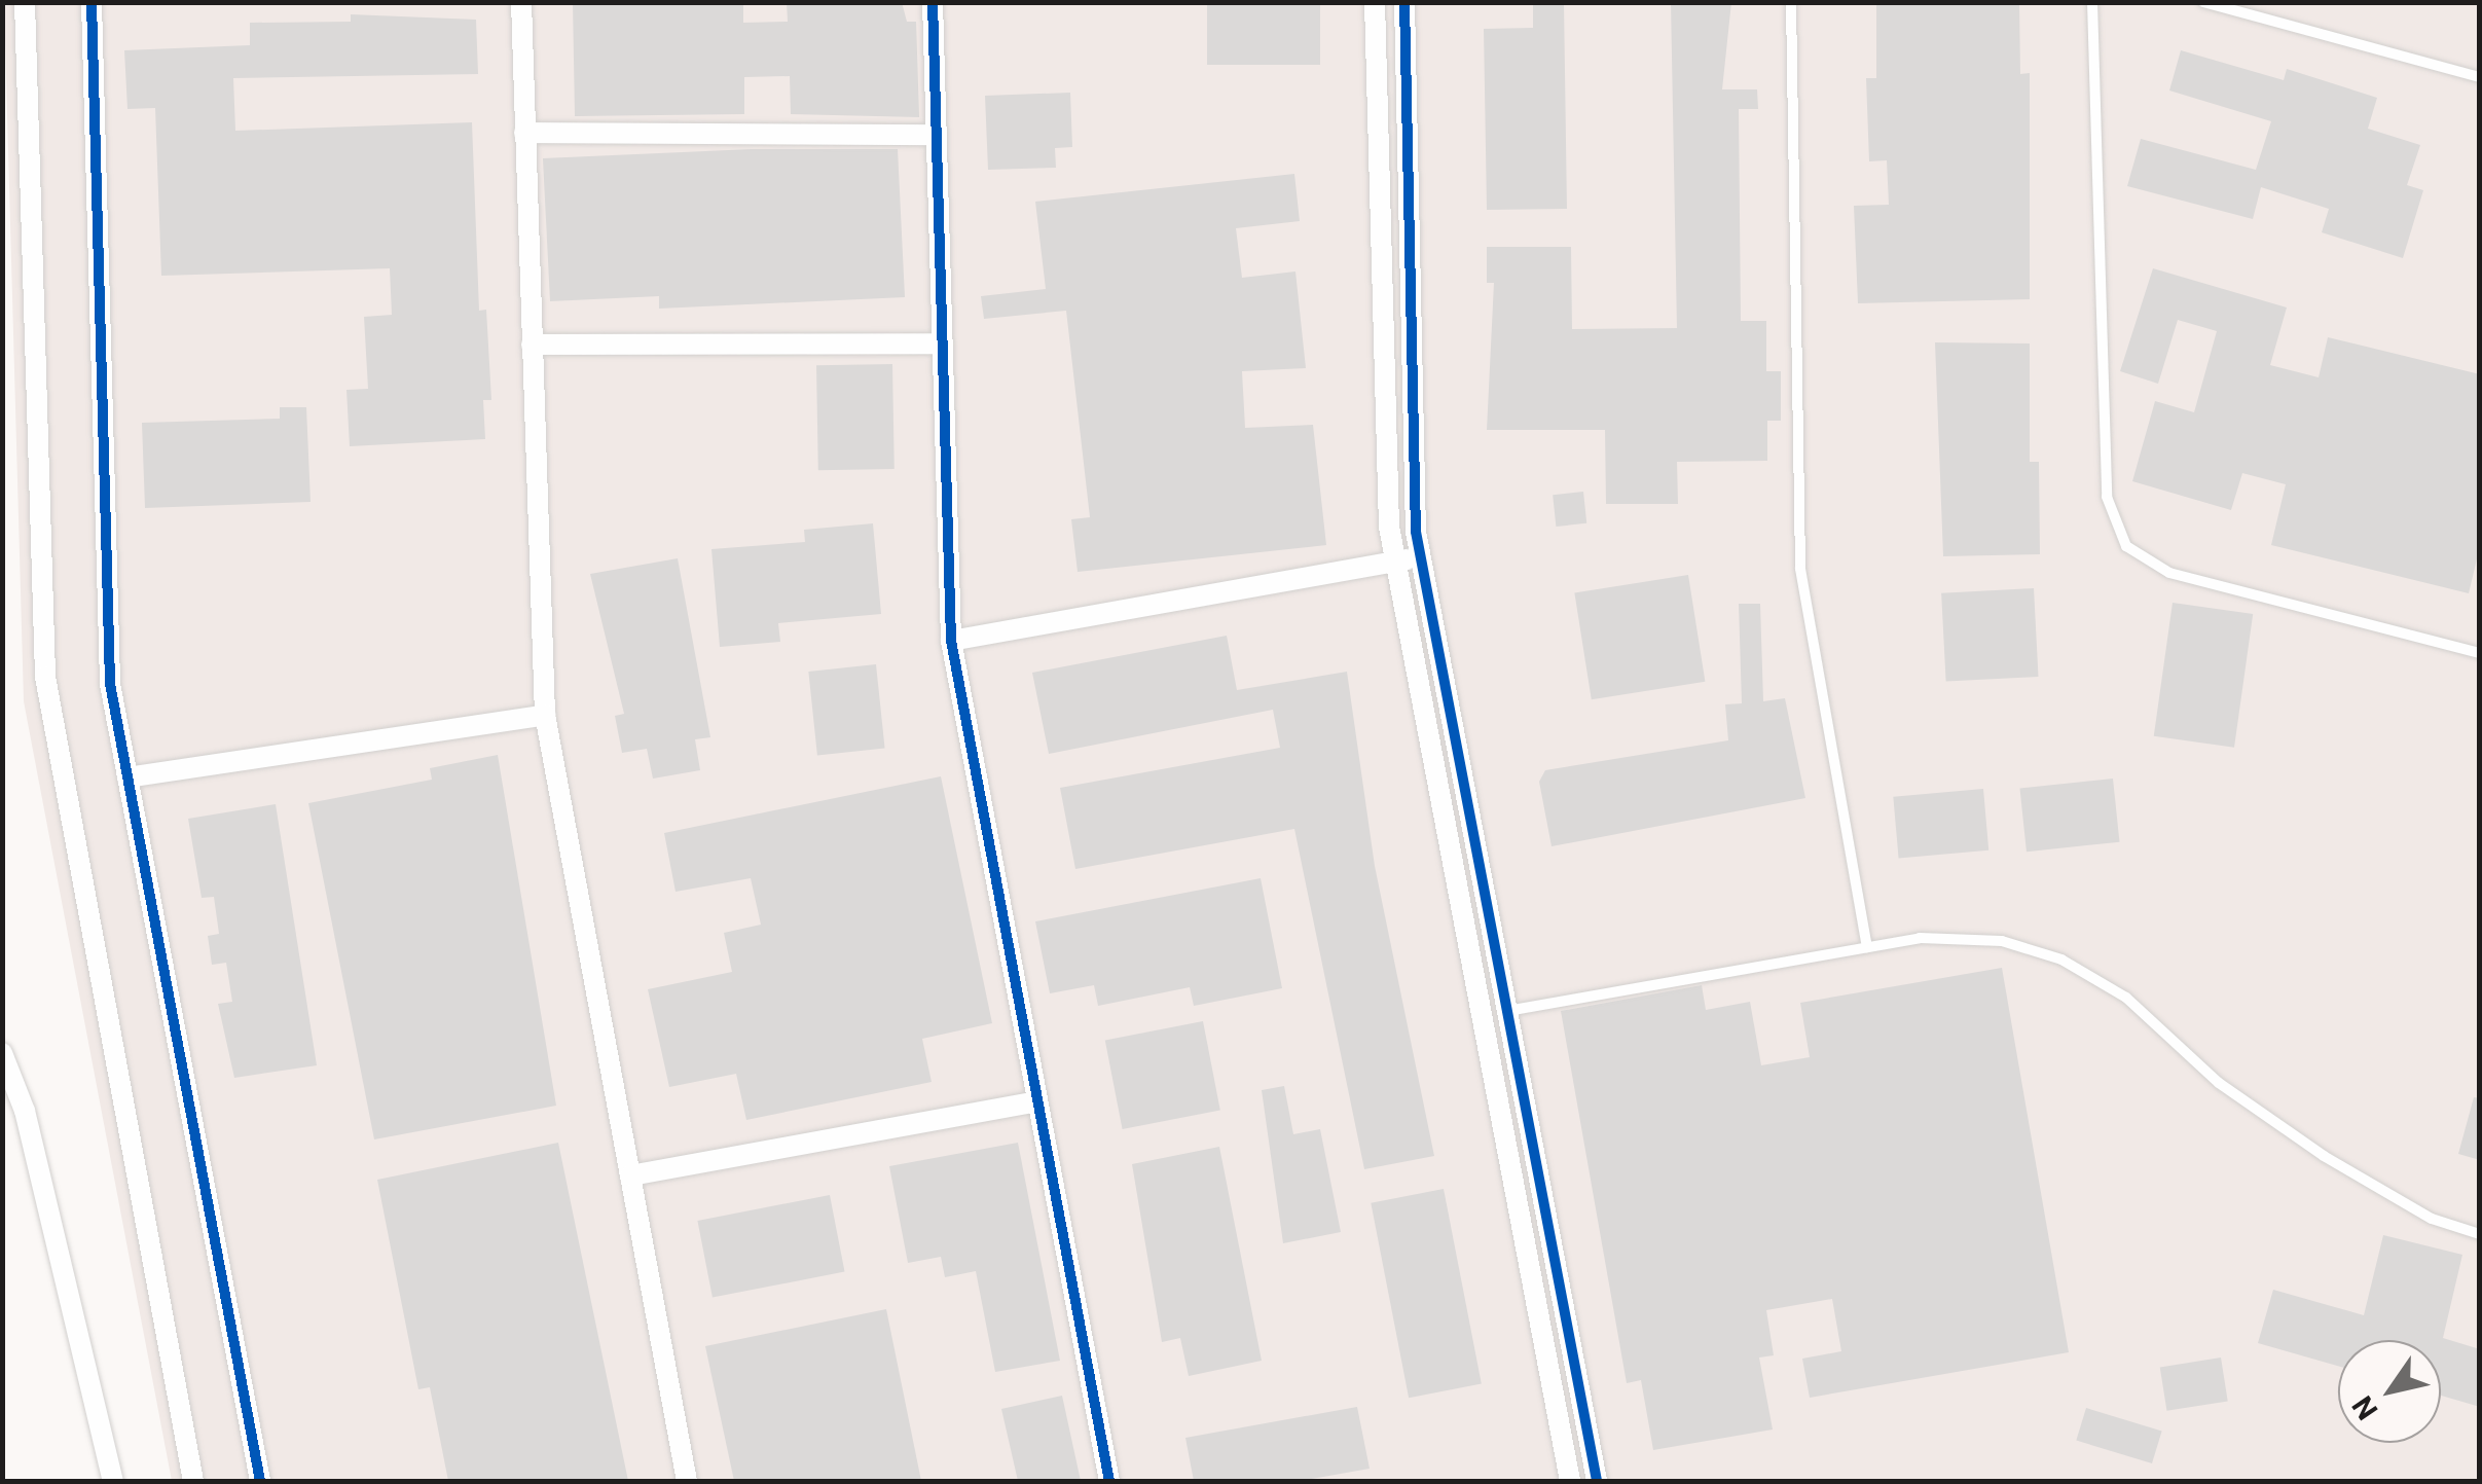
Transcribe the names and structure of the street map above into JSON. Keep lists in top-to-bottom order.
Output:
{
  "north": "bottom left"
}
